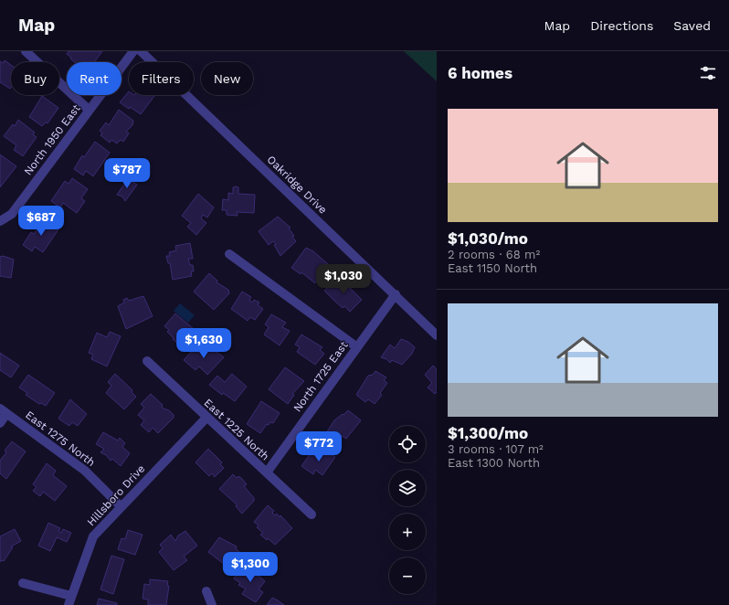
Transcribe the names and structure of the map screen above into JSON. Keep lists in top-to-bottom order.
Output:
{
  "streets": {
    "street": [
      "North 1950 East",
      "Oakridge Drive",
      "North 1725 East",
      "East 1225 North",
      "East 1275 North",
      "Hillsboro Drive"
    ]
  },
  "crossings": [
    ["Oakridge Drive", "North 1725 East"],
    ["North 1725 East", "East 1225 North"],
    ["East 1225 North", "Hillsboro Drive"],
    ["East 1275 North", "Hillsboro Drive"]
  ],
  "page": {
    "header": "Map",
    "nav": ["Map", "Directions", "Saved"],
    "heading": "6 homes",
    "chip": [
      "Buy",
      "Rent",
      "Filters",
      "New"
    ],
    "list": [
      {
        "name": "$1,030/mo",
        "note": "2 rooms · 68 m² · East 1150 North"
      },
      {
        "name": "$1,300/mo",
        "note": "3 rooms · 107 m² · East 1300 North"
      }
    ],
    "price": [
      "$787",
      "$687",
      "$1,030",
      "$1,630",
      "$772",
      "$1,300"
    ],
    "map_buttons": ["+", "−"]
  }
}
